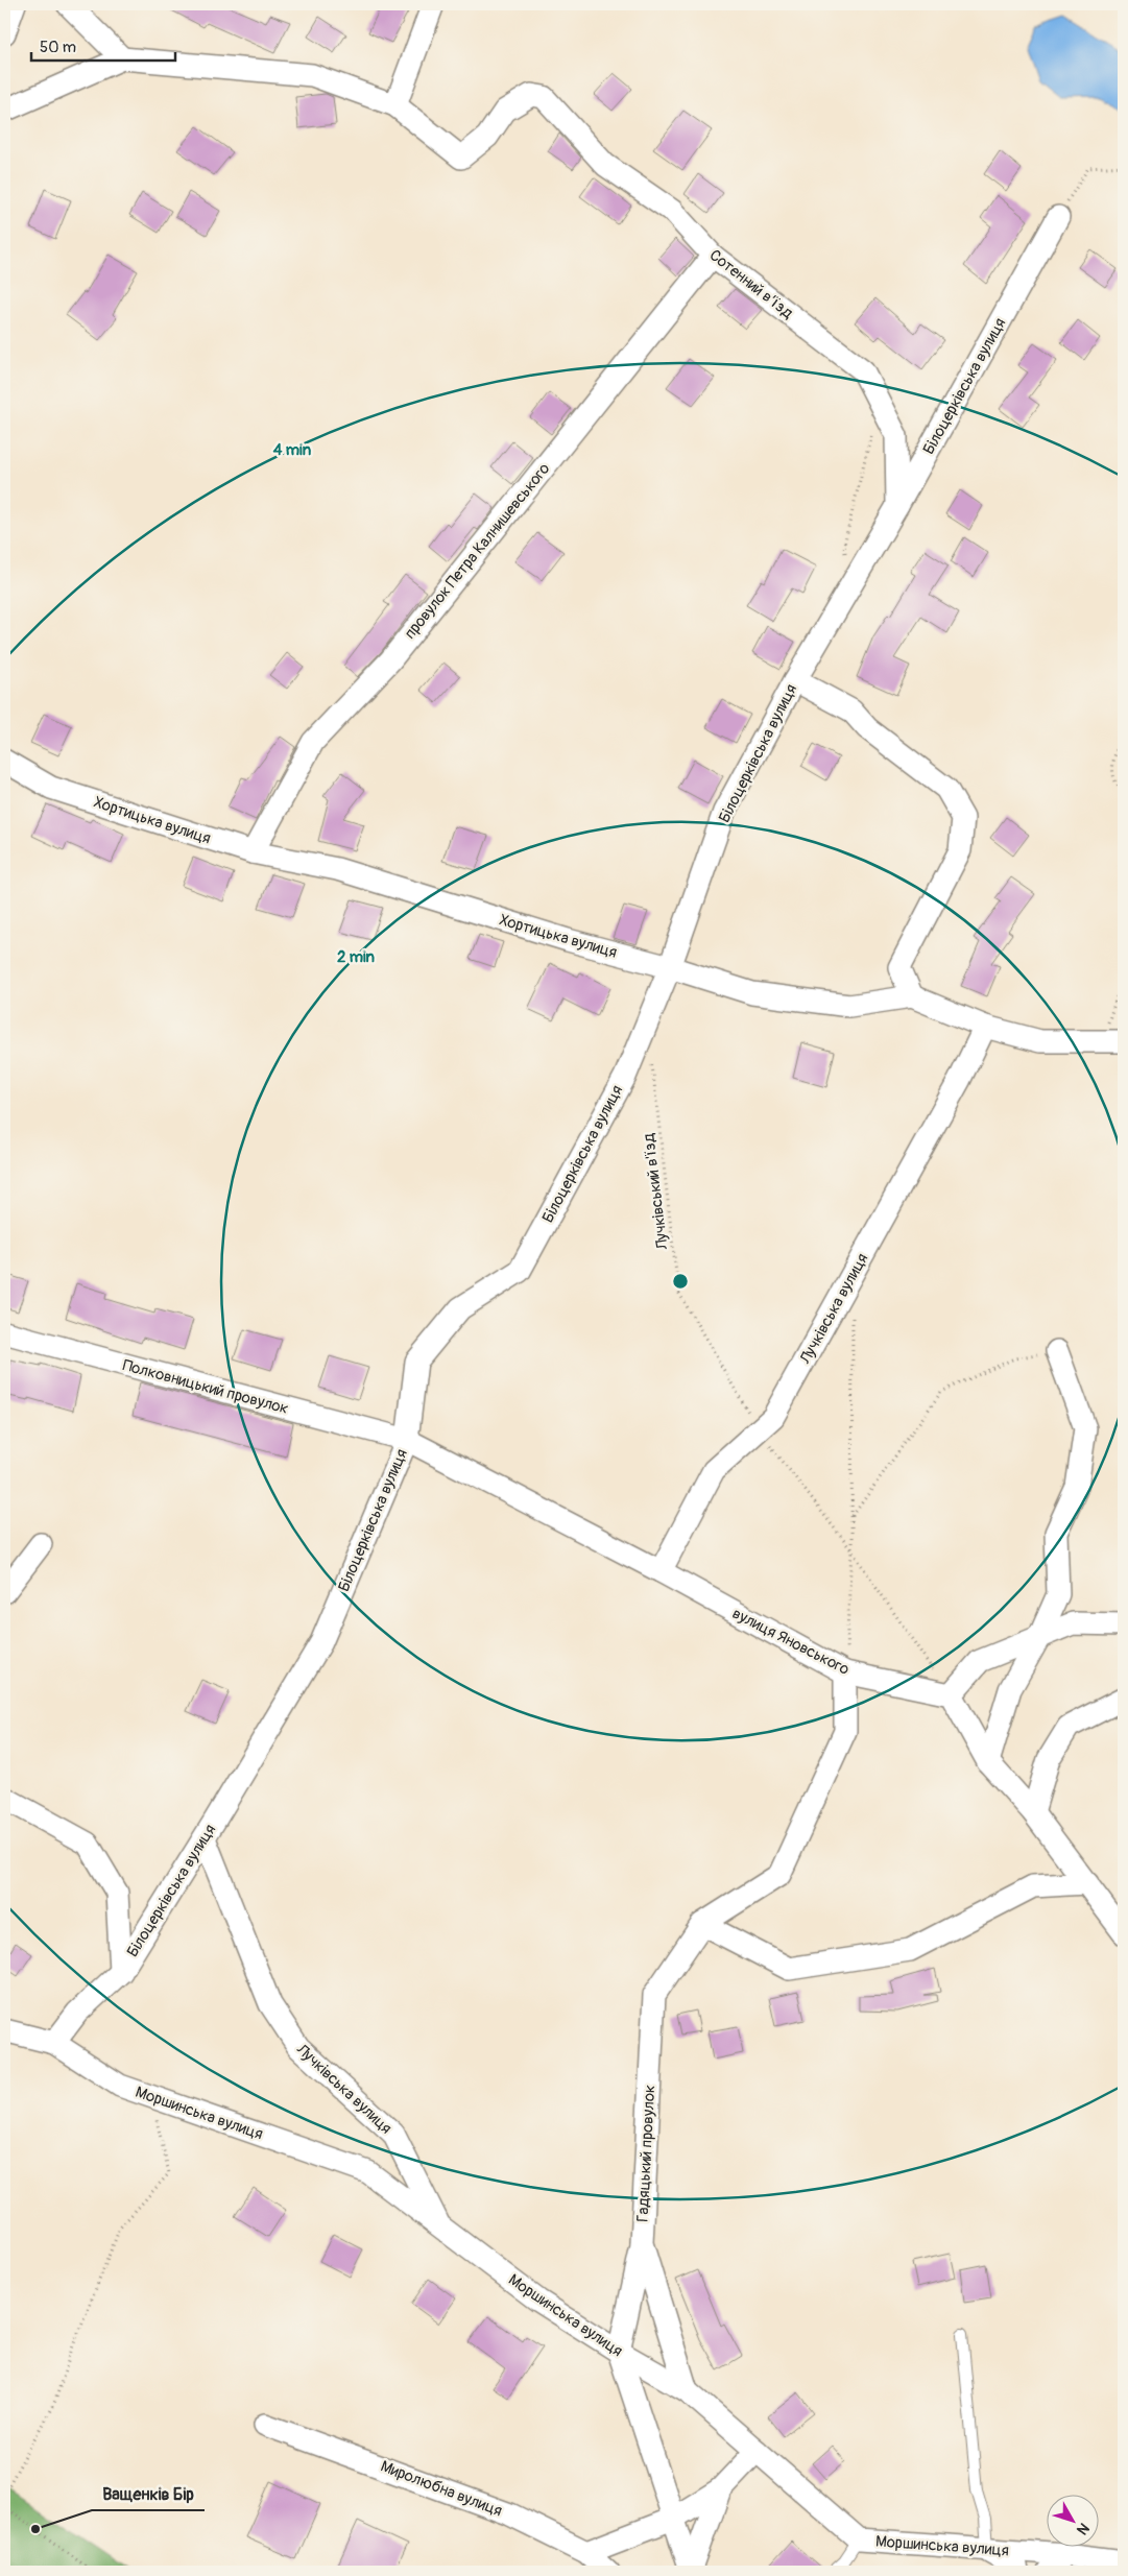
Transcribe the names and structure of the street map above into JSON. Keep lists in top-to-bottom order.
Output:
{
  "streets": {
    "street": [
      "Сотенний в’їзд",
      "Білоцерківська вулиця",
      "провулок Петра Калнишевського",
      "Хортицька вулиця",
      "Лучківська вулиця",
      "Полковницький провулок",
      "вулиця Яновського",
      "Моршинська вулиця",
      "Гадяцький провулок",
      "Миролюбна вулиця"
    ],
    "path": ["Лучківський в'їзд"]
  },
  "crossings": [
    ["Сотенний в’їзд", "Білоцерківська вулиця"],
    ["Сотенний в’їзд", "провулок Петра Калнишевського"],
    ["Білоцерківська вулиця", "Хортицька вулиця"],
    ["Білоцерківська вулиця", "Лучківська вулиця"],
    ["Білоцерківська вулиця", "Полковницький провулок"],
    ["Білоцерківська вулиця", "вулиця Яновського"],
    ["Білоцерківська вулиця", "Моршинська вулиця"],
    ["провулок Петра Калнишевського", "Хортицька вулиця"],
    ["Лучківський в'їзд", "Лучківська вулиця"],
    ["Лучківський в'їзд", "вулиця Яновського"],
    ["Лучківська вулиця", "вулиця Яновського"],
    ["Лучківська вулиця", "Моршинська вулиця"],
    ["Полковницький провулок", "вулиця Яновського"],
    ["вулиця Яновського", "Гадяцький провулок"],
    ["Моршинська вулиця", "Гадяцький провулок"]
  ],
  "places": ["Ващенків Бір"],
  "scale_bar": "50 m",
  "north": "bottom right",
  "rings": ["4 min", "2 min"]
}
